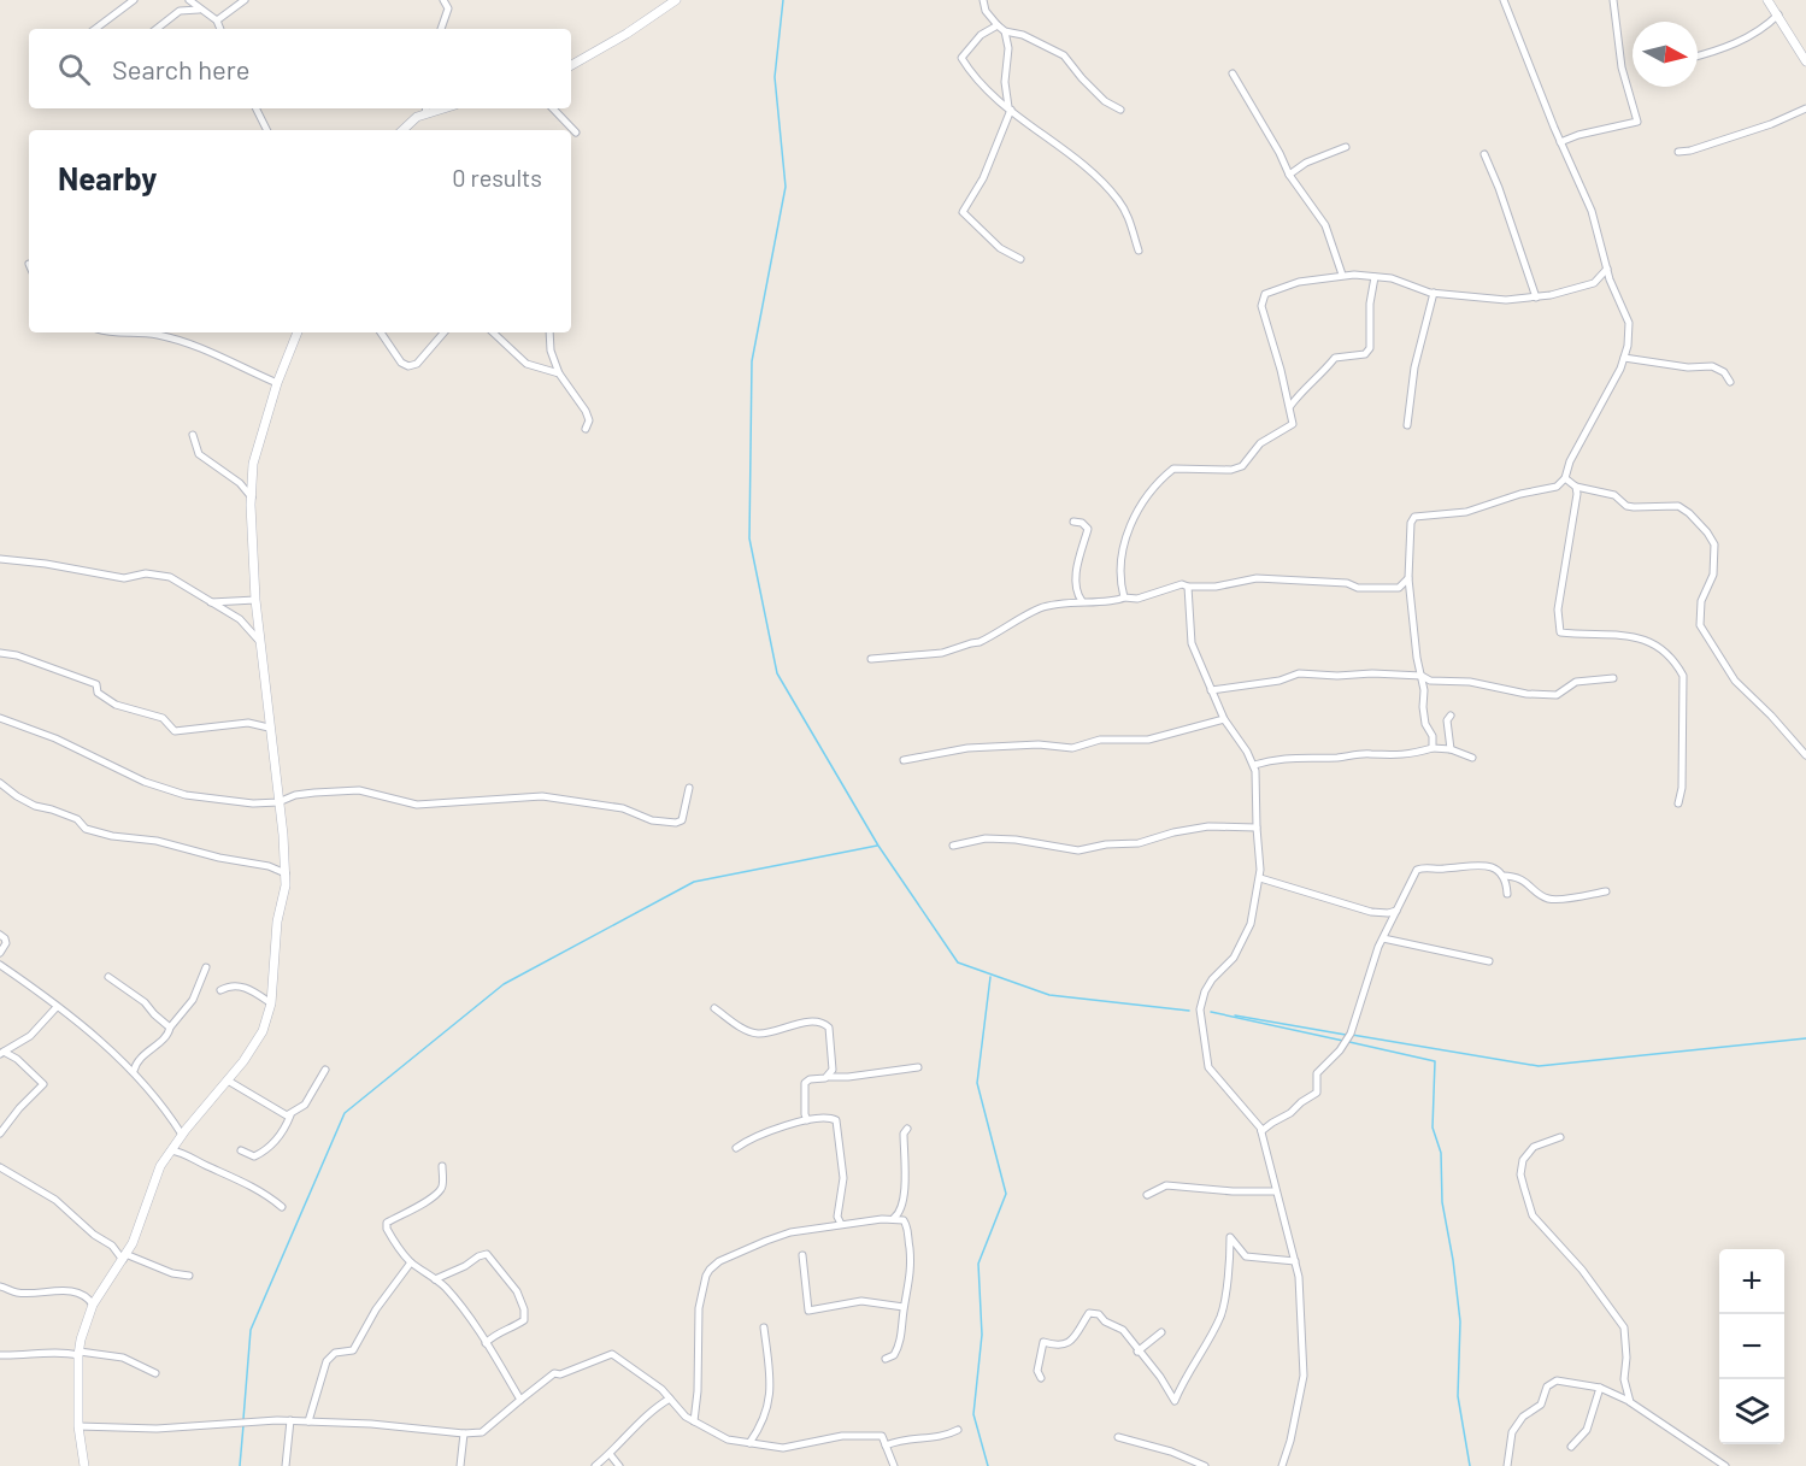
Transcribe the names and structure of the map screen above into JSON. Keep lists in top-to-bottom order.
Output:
{
  "north": "right",
  "page": {
    "search": "Search here",
    "heading": ["Nearby", "0 results"],
    "map_buttons": ["+", "−"]
  }
}
